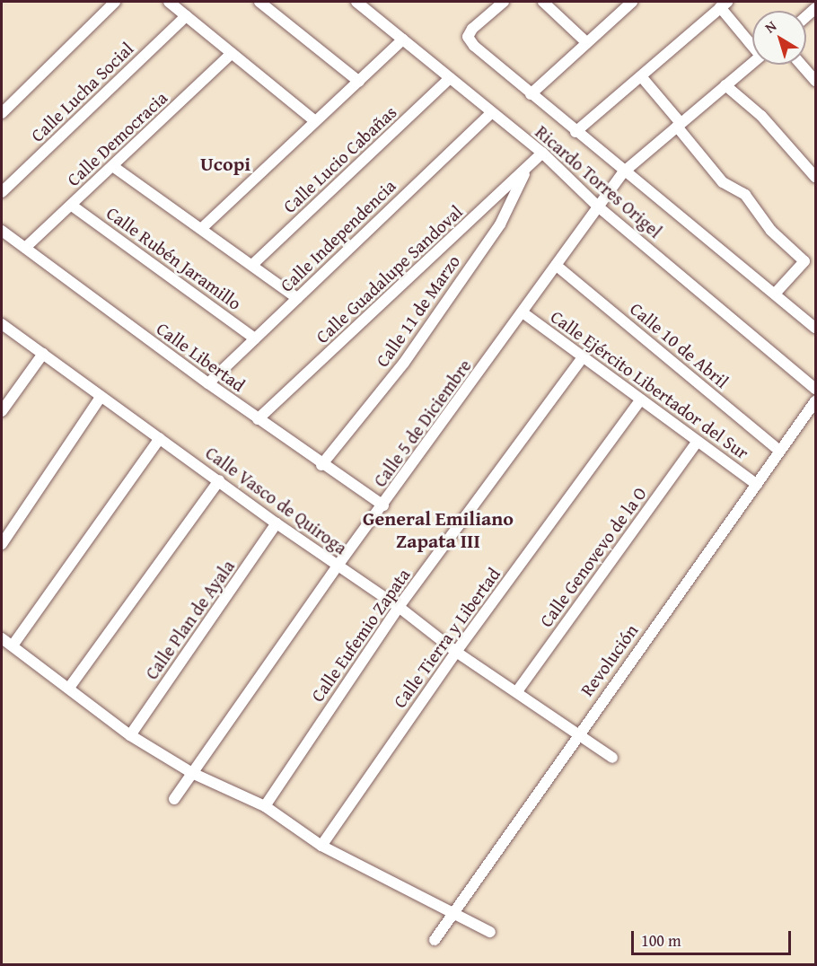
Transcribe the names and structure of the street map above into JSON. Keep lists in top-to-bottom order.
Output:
{
  "streets": {
    "street": [
      "Calle Lucha Social",
      "Calle Democracia",
      "Calle Lucio Cabañas",
      "Ricardo Torres Origel",
      "Calle Independencia",
      "Calle Rubén Jaramillo",
      "Calle Guadalupe Sandoval",
      "Calle 11 de Marzo",
      "Calle 10 de Abril",
      "Calle Libertad",
      "Calle Ejército Libertador del Sur",
      "Calle 5 de Diciembre",
      "Calle Vasco de Quiroga",
      "Calle Genovevo de la O",
      "Calle Plan de Ayala",
      "Calle Eufemio Zapata",
      "Calle Tierra y Libertad",
      "Revolución"
    ]
  },
  "crossings": [
    ["Calle Democracia", "Calle Rubén Jaramillo"],
    ["Calle Democracia", "Calle Libertad"],
    ["Calle Lucio Cabañas", "Ricardo Torres Origel"],
    ["Ricardo Torres Origel", "Calle Independencia"],
    ["Ricardo Torres Origel", "Calle Guadalupe Sandoval"],
    ["Ricardo Torres Origel", "Calle 5 de Diciembre"],
    ["Calle Independencia", "Calle Rubén Jaramillo"],
    ["Calle Independencia", "Calle Libertad"],
    ["Calle Guadalupe Sandoval", "Calle 11 de Marzo"],
    ["Calle Guadalupe Sandoval", "Calle Libertad"],
    ["Calle 11 de Marzo", "Calle Libertad"],
    ["Calle 10 de Abril", "Calle 5 de Diciembre"],
    ["Calle 10 de Abril", "Revolución"],
    ["Calle Libertad", "Calle 5 de Diciembre"],
    ["Calle Ejército Libertador del Sur", "Calle 5 de Diciembre"],
    ["Calle Ejército Libertador del Sur", "Calle Genovevo de la O"],
    ["Calle Ejército Libertador del Sur", "Calle Eufemio Zapata"],
    ["Calle Ejército Libertador del Sur", "Calle Tierra y Libertad"],
    ["Calle Ejército Libertador del Sur", "Revolución"],
    ["Calle 5 de Diciembre", "Calle Vasco de Quiroga"],
    ["Calle Vasco de Quiroga", "Calle Genovevo de la O"],
    ["Calle Vasco de Quiroga", "Calle Plan de Ayala"],
    ["Calle Vasco de Quiroga", "Calle Eufemio Zapata"],
    ["Calle Vasco de Quiroga", "Calle Tierra y Libertad"],
    ["Calle Vasco de Quiroga", "Revolución"]
  ],
  "districts": ["Ucopi", "General Emiliano Zapata III"],
  "scale_bar": "100 m",
  "north": "top left"
}
